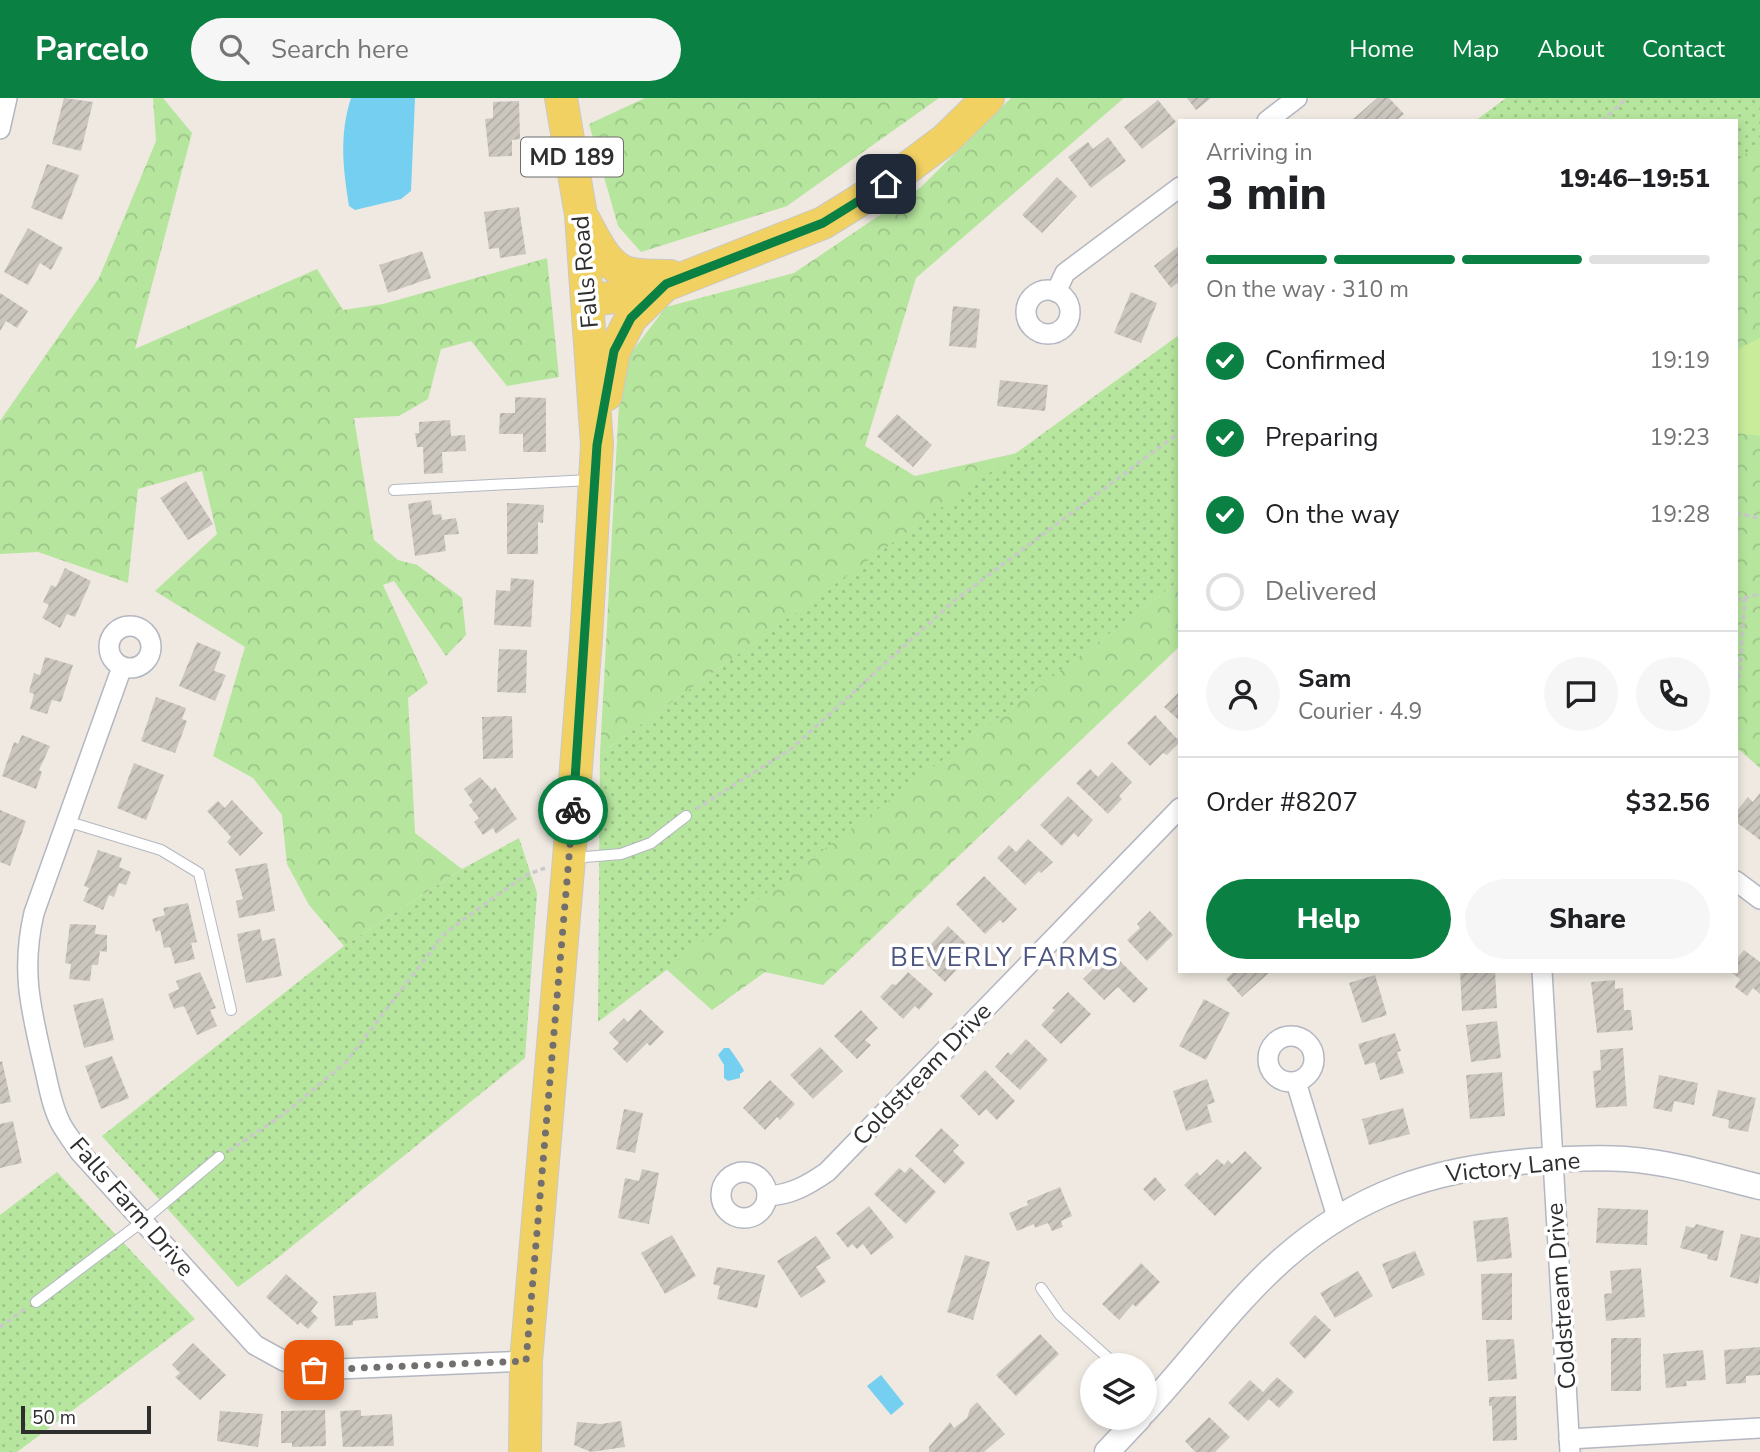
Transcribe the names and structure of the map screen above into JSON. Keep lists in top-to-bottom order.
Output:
{
  "streets": {
    "main road": ["MD 189", "Falls Road"],
    "street": ["Coldstream Drive", "Victory Lane", "Falls Farm Drive"]
  },
  "crossings": [
    ["Falls Road", "Falls Farm Drive"],
    ["Coldstream Drive", "Victory Lane"]
  ],
  "districts": ["BEVERLY FARMS"],
  "scale_bar": "50 m",
  "page": {
    "header": "Parcelo",
    "search": "Search here",
    "nav": [
      "Home",
      "Map",
      "About",
      "Contact"
    ],
    "heading": ["3 min", "Arriving in", "19:46–19:51"],
    "panel": [
      "Sam",
      "Courier · 4.9",
      "Order #8207",
      "$32.56"
    ],
    "bar": "On the way · 310 m",
    "list": [
      ["Confirmed", "19:19"],
      ["Preparing", "19:23"],
      ["On the way", "19:28"],
      "Delivered"
    ],
    "buttons": ["Help", "Share"],
    "scale": "50 m"
  }
}
